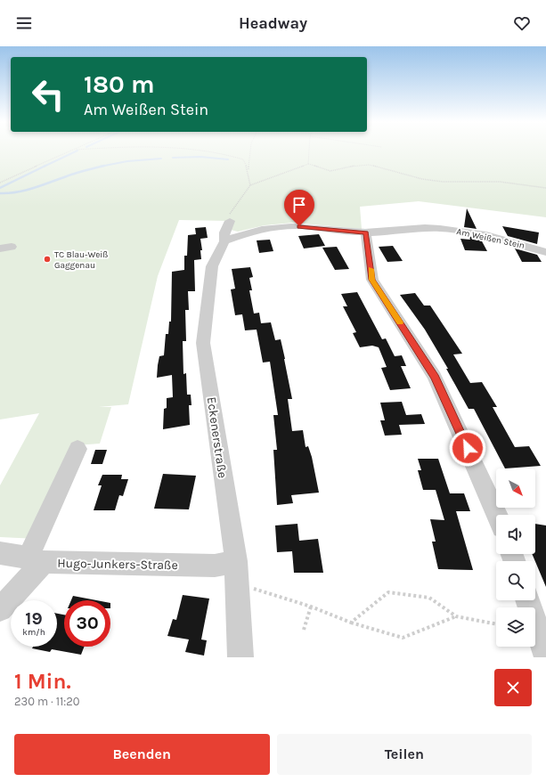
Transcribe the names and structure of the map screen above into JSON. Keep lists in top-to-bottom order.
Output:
{
  "streets": {
    "street": ["Am Weißen Stein", "Eckenerstraße", "Hugo-Junkers-Straße"]
  },
  "crossings": [
    ["Am Weißen Stein", "Eckenerstraße"],
    ["Eckenerstraße", "Hugo-Junkers-Straße"]
  ],
  "places": ["TC Blau-Weiß Gaggenau"],
  "north": "bottom right",
  "page": {
    "header": "Headway",
    "turn": ["180 m", "Am Weißen Stein"],
    "speed": "19 km/h",
    "limit": "30",
    "heading": ["1 Min.", "230 m · 11:20"],
    "buttons": ["Beenden", "Teilen"]
  }
}
